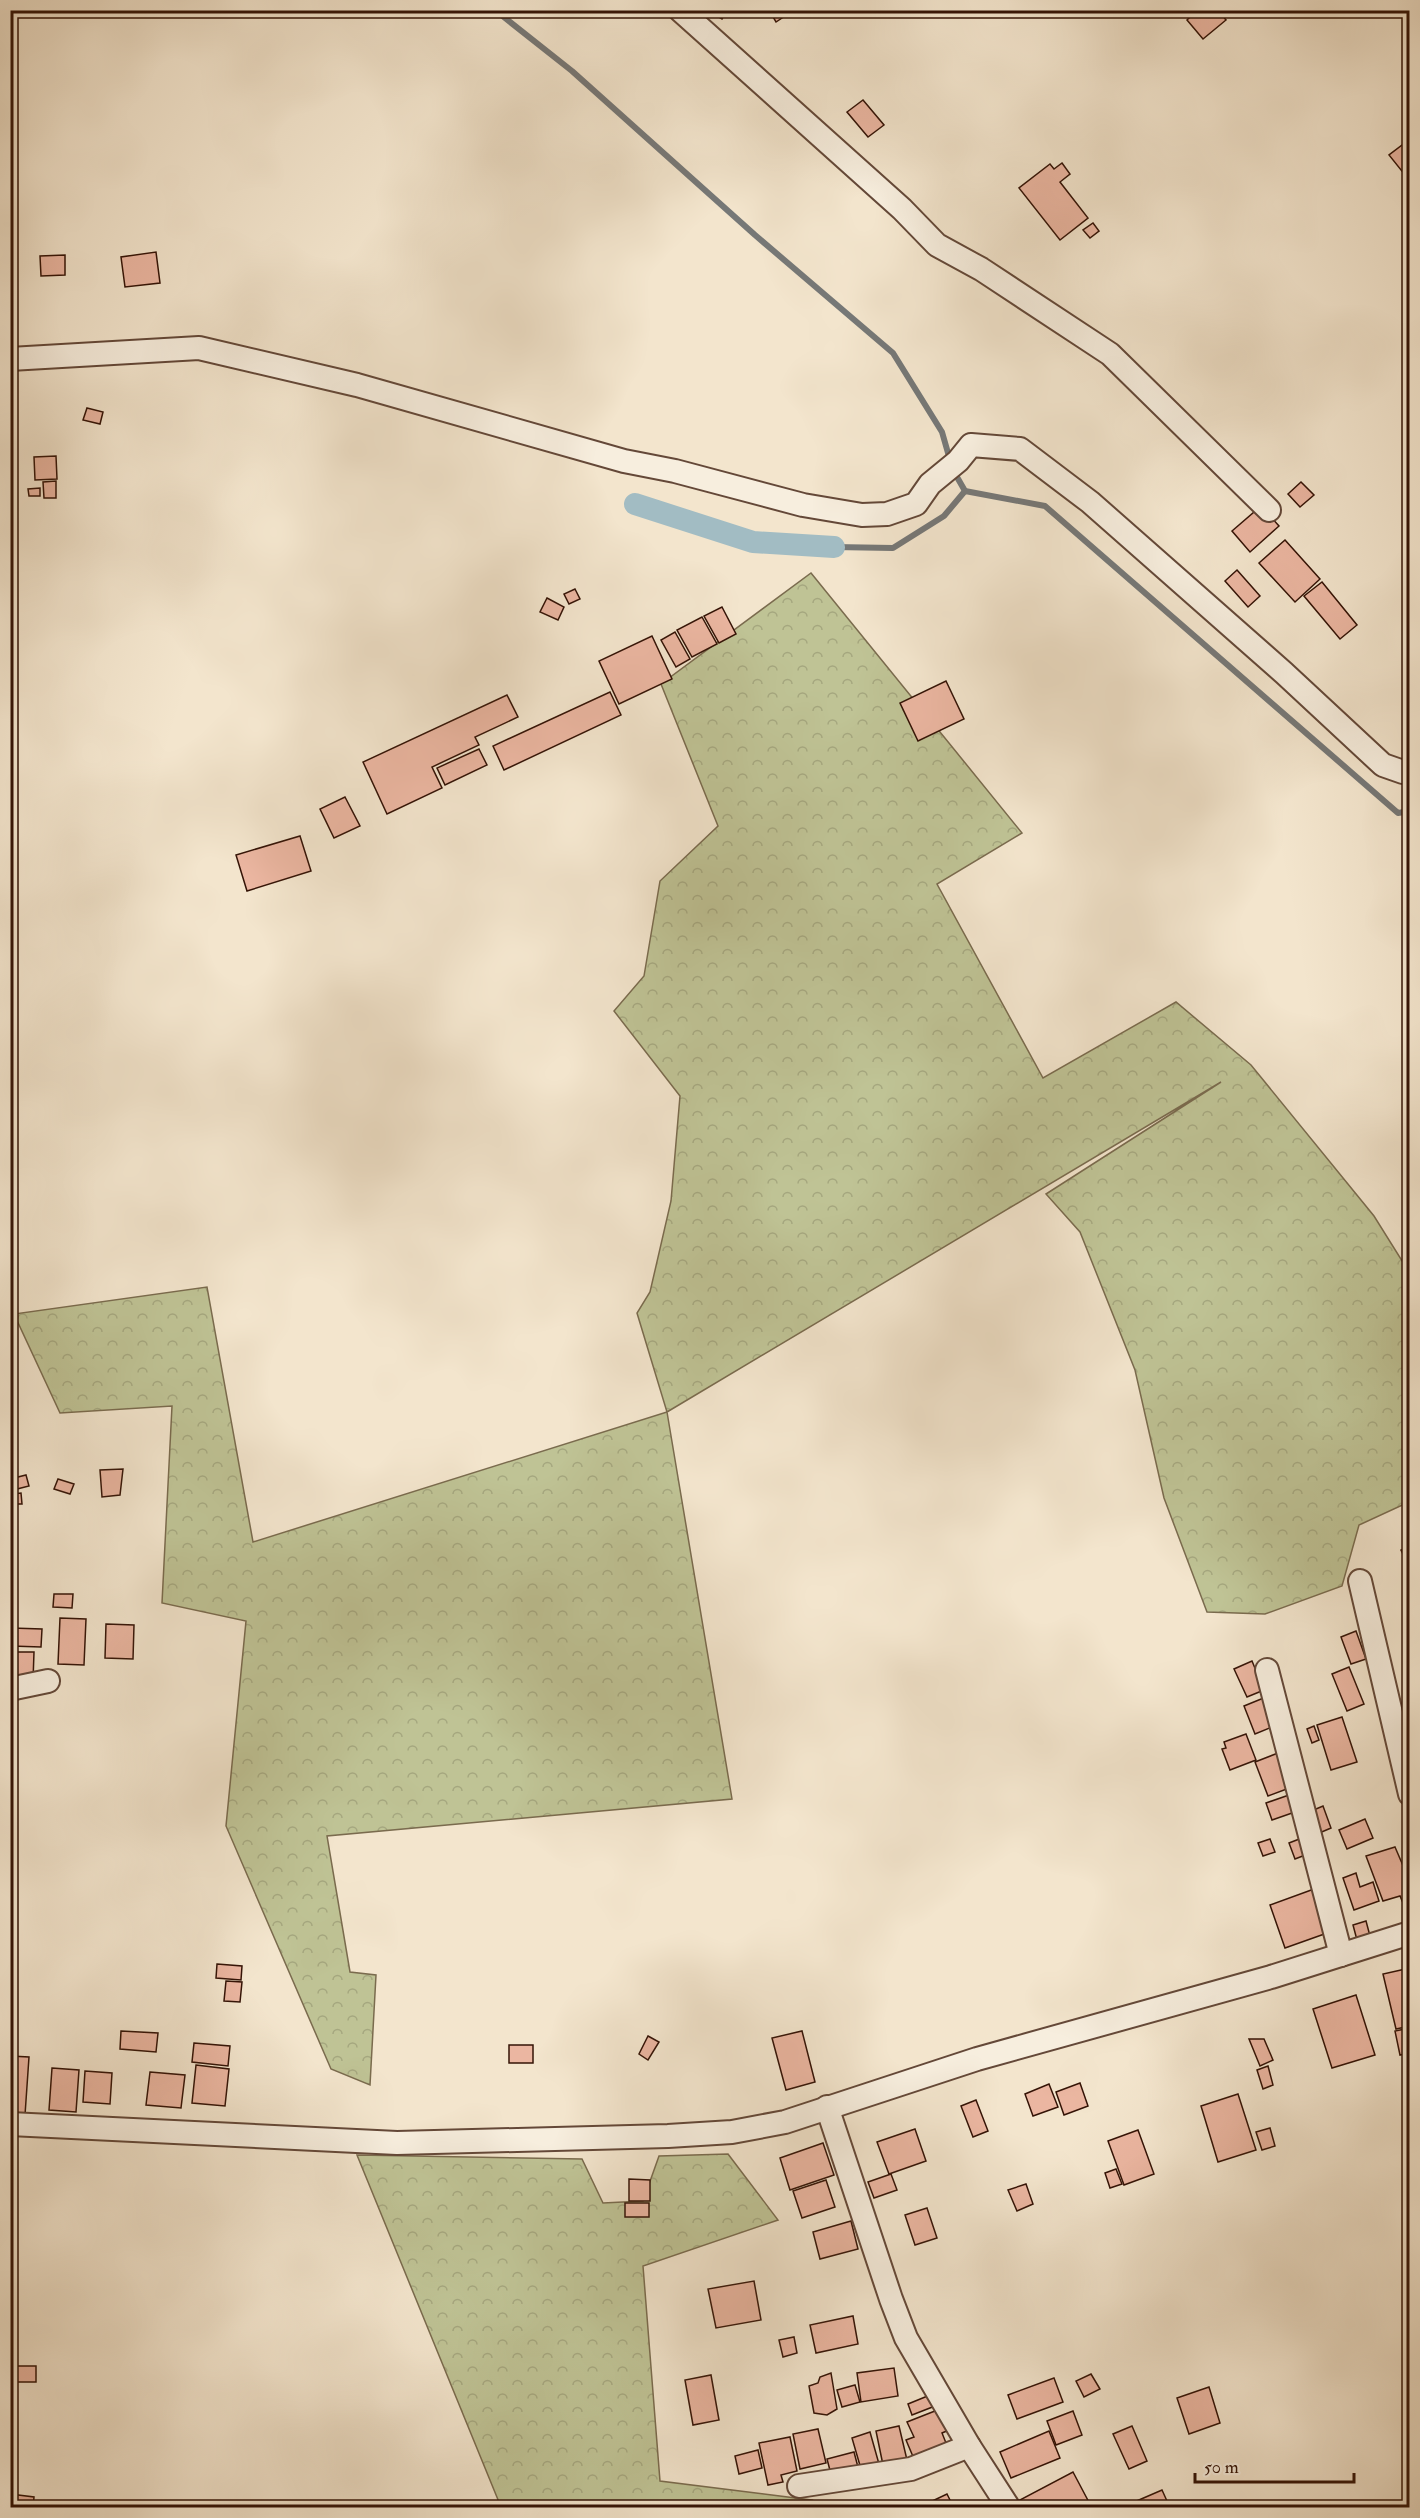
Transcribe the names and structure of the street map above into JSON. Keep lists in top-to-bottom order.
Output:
{
  "scale_bar": "50 m"
}
